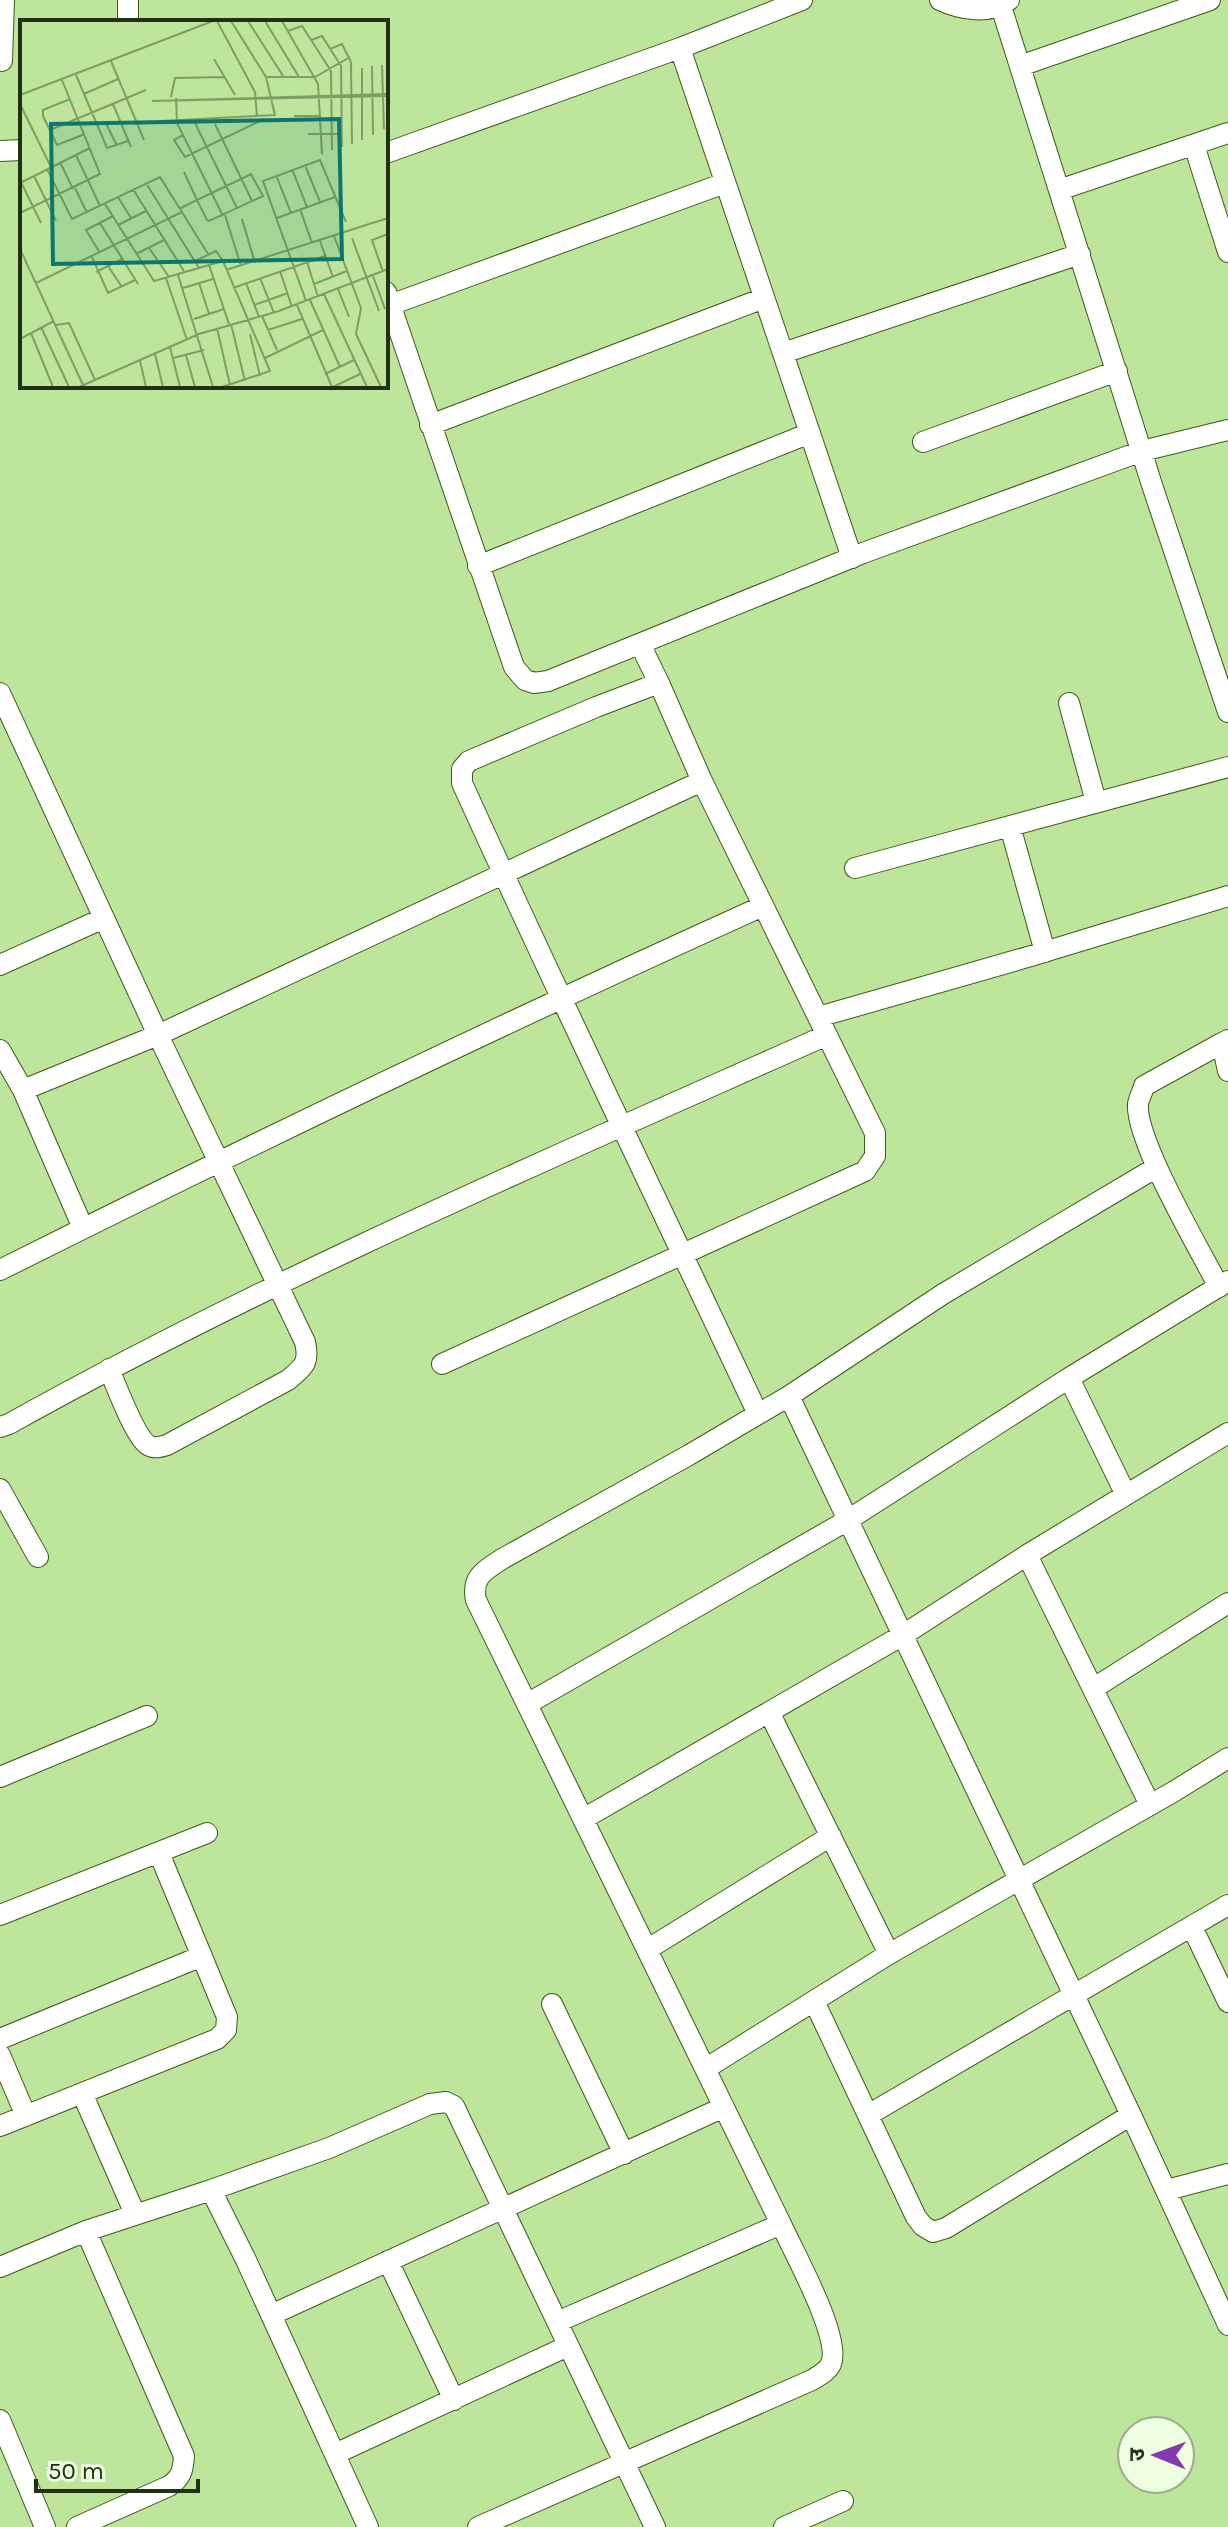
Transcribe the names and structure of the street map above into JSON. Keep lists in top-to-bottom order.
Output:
{
  "scale_bar": "50 m",
  "north": "left"
}
